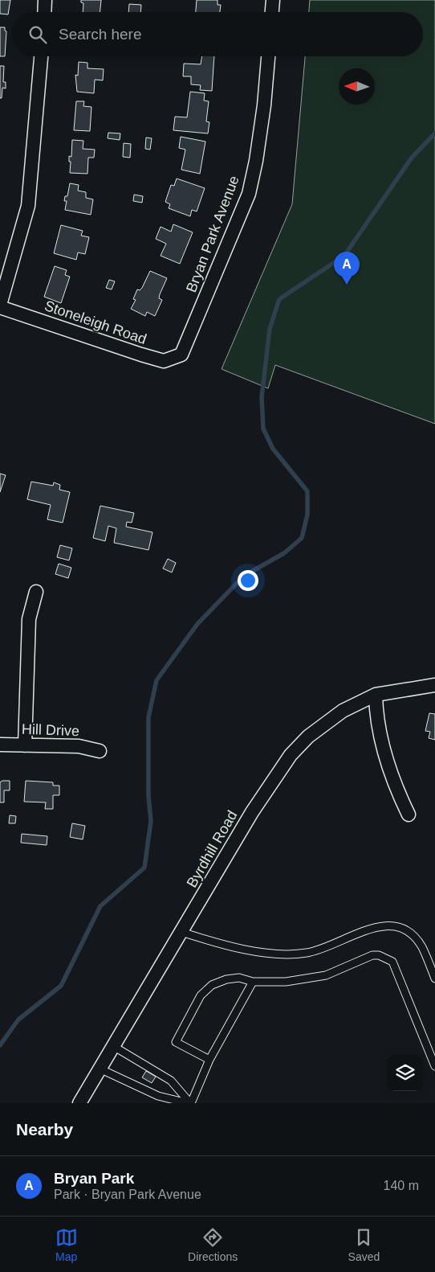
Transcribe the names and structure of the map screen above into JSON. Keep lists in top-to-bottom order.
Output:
{
  "streets": {
    "street": [
      "Bryan Park Avenue",
      "Stoneleigh Road",
      "Hill Drive",
      "Byrdhill Road"
    ]
  },
  "crossings": [
    ["Bryan Park Avenue", "Stoneleigh Road"]
  ],
  "north": "left",
  "page": {
    "search": "Search here",
    "pins": "A",
    "heading": "Nearby",
    "list": [
      {
        "mark": "A",
        "name": "Bryan Park",
        "note": "Park · Bryan Park Avenue",
        "value": "140 m"
      }
    ],
    "nav": ["Map", "Directions", "Saved"]
  }
}
